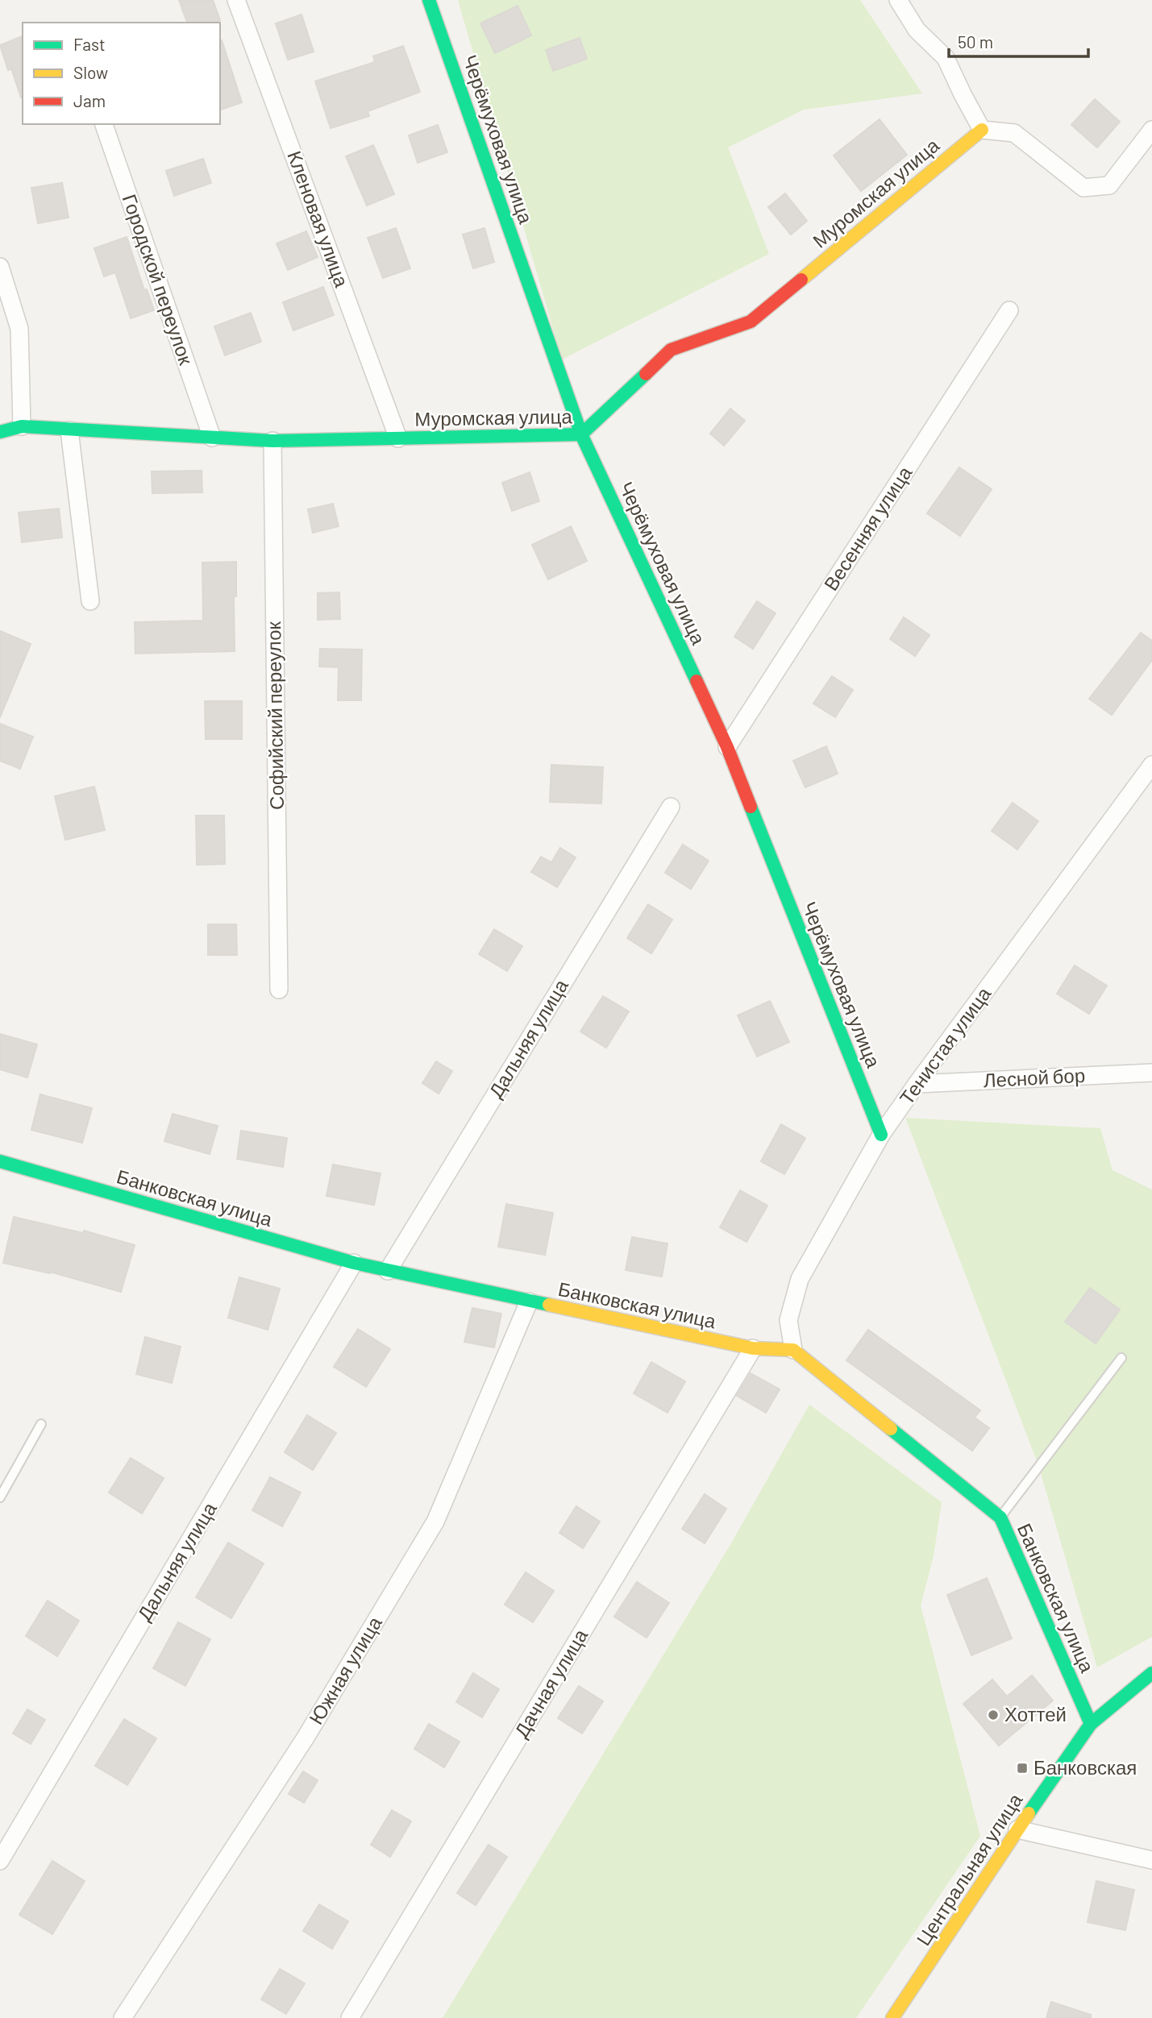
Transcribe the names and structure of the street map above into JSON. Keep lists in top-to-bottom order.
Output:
{
  "streets": {
    "street": [
      "Черёмуховая улица",
      "Муромская улица",
      "Кленовая улица",
      "Городской переулок",
      "Весенняя улица",
      "Софийский переулок",
      "Дальняя улица",
      "Тенистая улица",
      "Лесной бор",
      "Банковская улица",
      "Южная улица",
      "Дачная улица",
      "Центральная улица"
    ]
  },
  "crossings": [
    ["Черёмуховая улица", "Муромская улица"],
    ["Черёмуховая улица", "Весенняя улица"],
    ["Черёмуховая улица", "Тенистая улица"],
    ["Муромская улица", "Кленовая улица"],
    ["Муромская улица", "Городской переулок"],
    ["Муромская улица", "Софийский переулок"],
    ["Дальняя улица", "Банковская улица"],
    ["Тенистая улица", "Лесной бор"],
    ["Тенистая улица", "Банковская улица"],
    ["Банковская улица", "Южная улица"],
    ["Банковская улица", "Дачная улица"],
    ["Банковская улица", "Центральная улица"]
  ],
  "places": {
    "other": ["Хоттей"],
    "transit": ["Банковская"]
  },
  "legend": ["Fast", "Slow", "Jam"],
  "scale_bar": "50 m"
}
